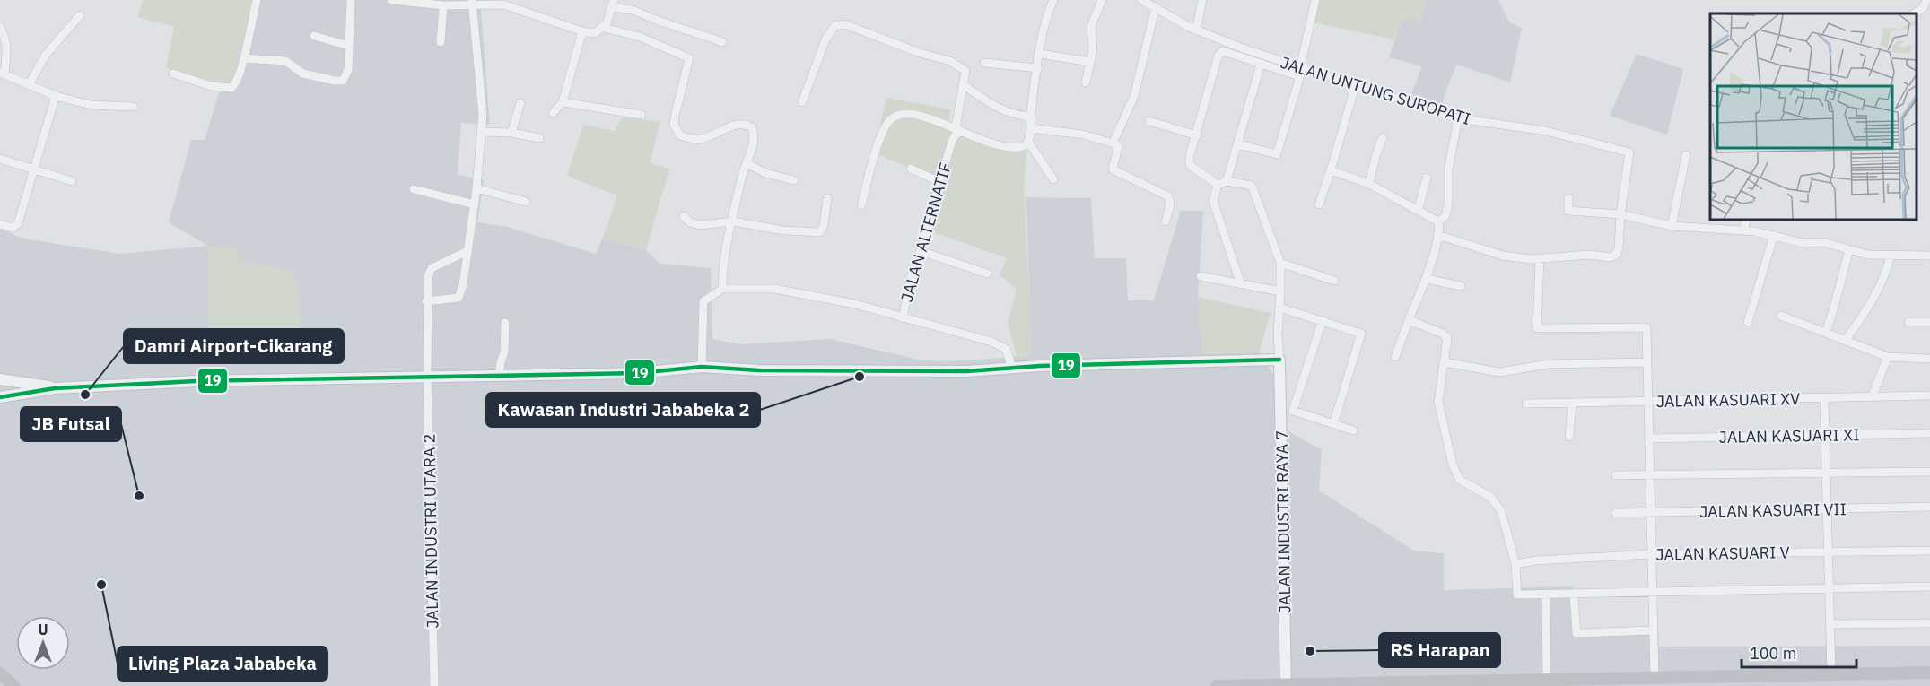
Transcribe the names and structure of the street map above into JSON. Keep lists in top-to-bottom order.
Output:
{
  "streets": {
    "street": [
      "JALAN UNTUNG SUROPATI",
      "JALAN ALTERNATIF",
      "JALAN KASUARI XV",
      "JALAN KASUARI XI",
      "JALAN KASUARI VII",
      "JALAN INDUSTRI RAYA 7",
      "JALAN INDUSTRI UTARA 2",
      "JALAN KASUARI V"
    ]
  },
  "places": [
    "Kawasan Industri Jababeka 2",
    "Damri Airport-Cikarang",
    "JB Futsal",
    "Living Plaza Jababeka",
    "RS Harapan"
  ],
  "lines": ["transit line 19"],
  "scale_bar": "100 m",
  "north": "top"
}
